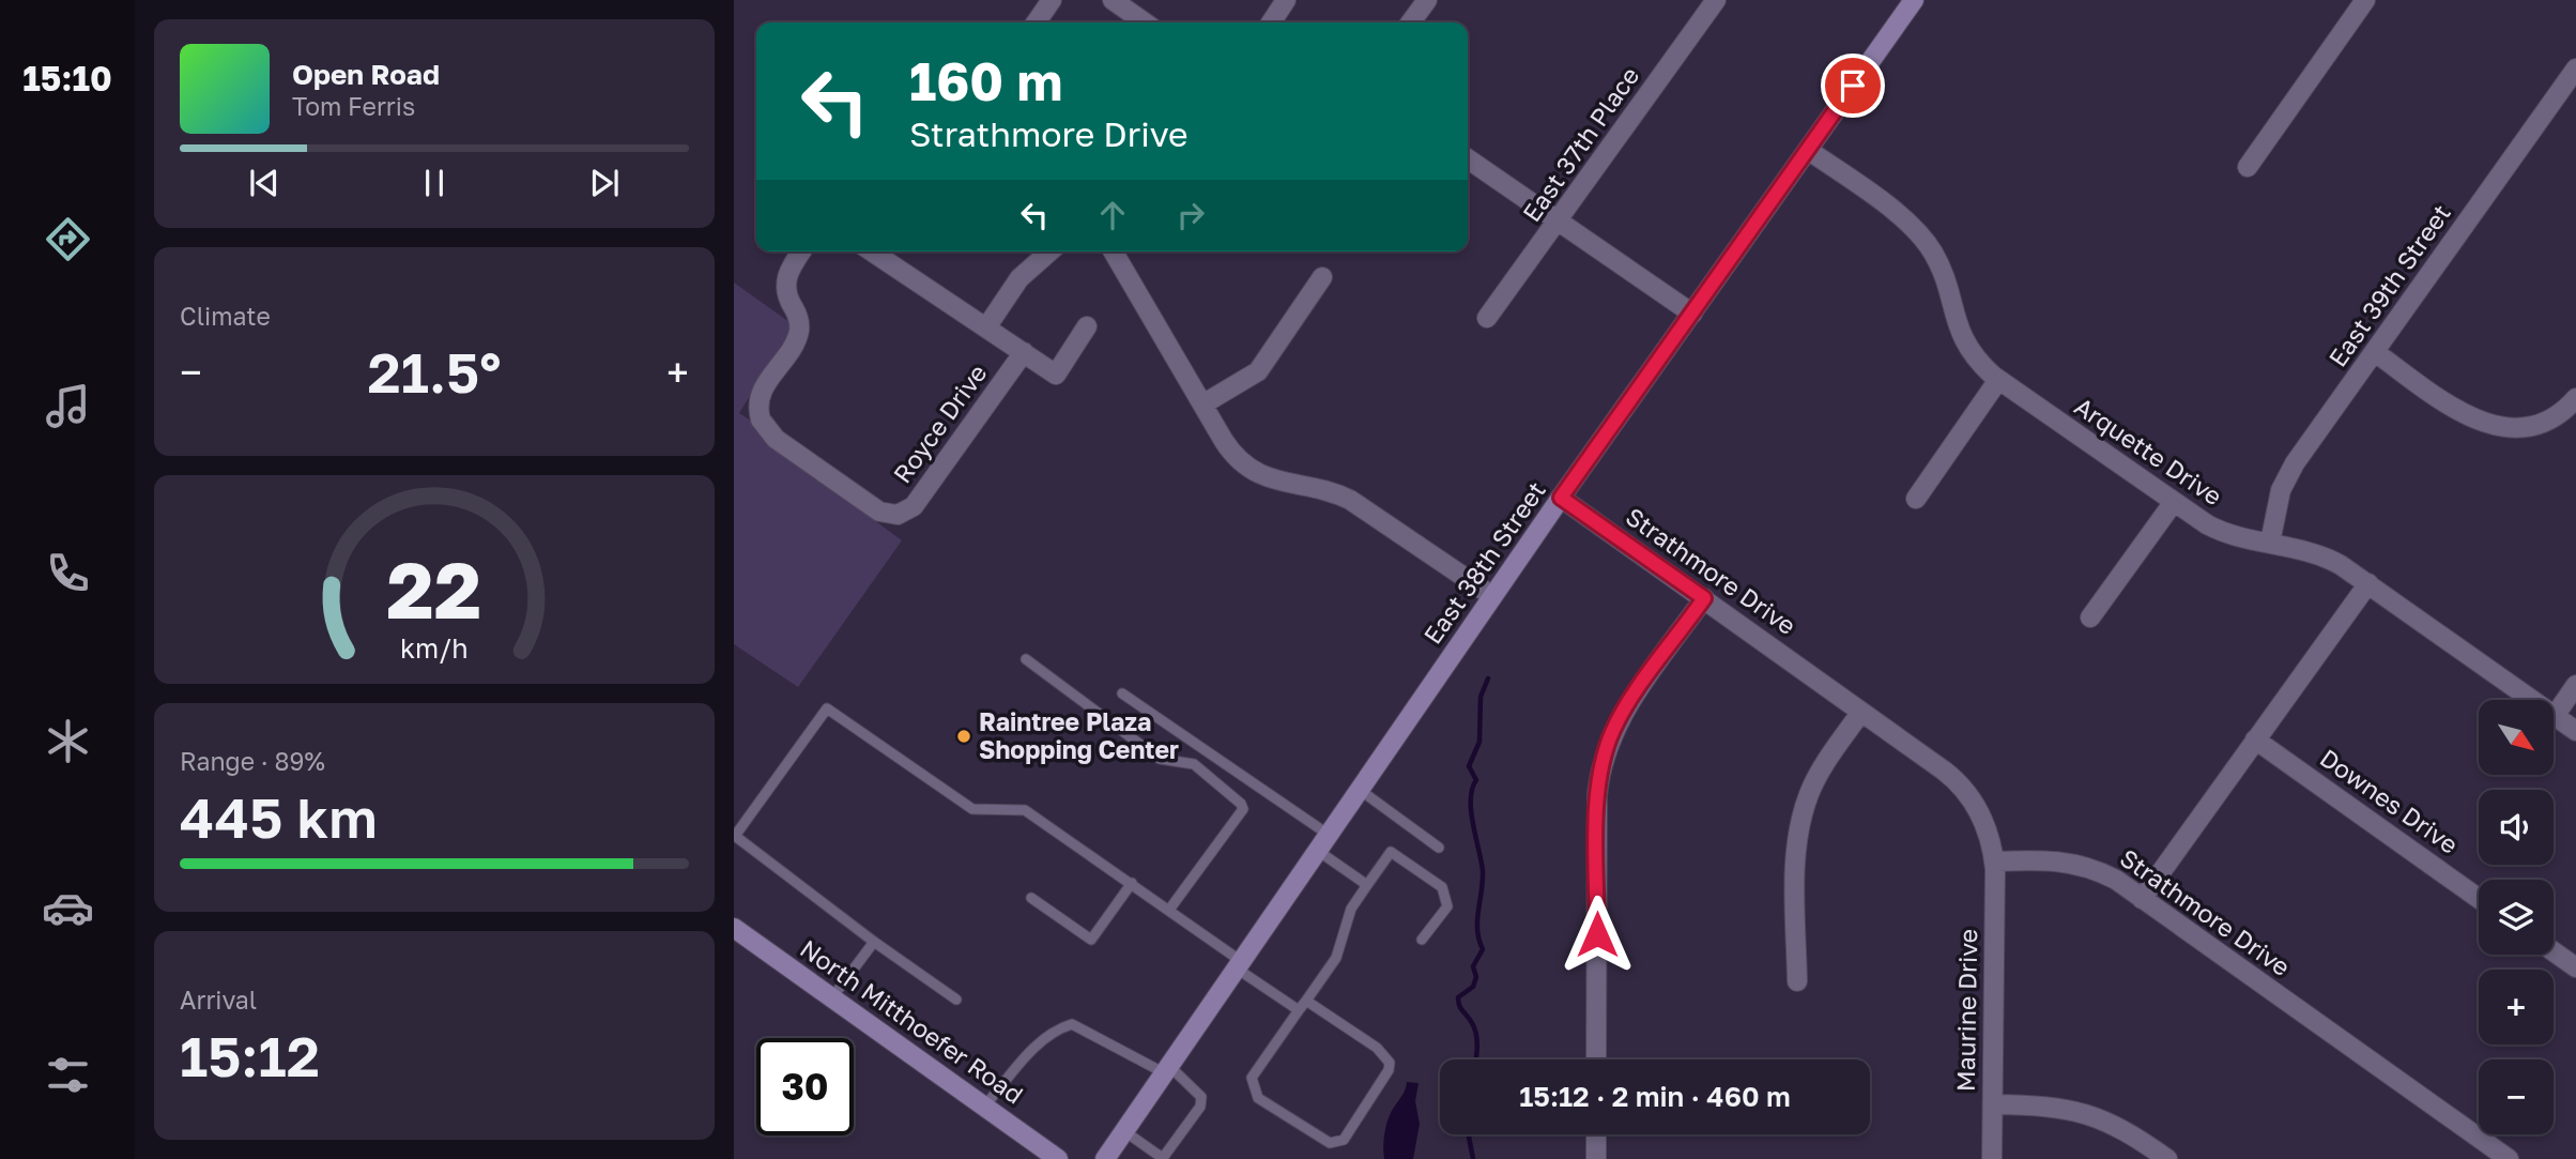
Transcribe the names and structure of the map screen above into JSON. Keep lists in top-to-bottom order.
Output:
{
  "streets": {
    "main road": ["East 38th Street", "North Mitthoefer Road"],
    "street": [
      "East 37th Place",
      "East 39th Street",
      "Royce Drive",
      "Arquette Drive",
      "Strathmore Drive",
      "Downes Drive",
      "Maurine Drive"
    ]
  },
  "crossings": [
    ["East 39th Street", "Arquette Drive"],
    ["Arquette Drive", "East 38th Street"],
    ["East 38th Street", "Strathmore Drive"],
    ["Strathmore Drive", "Maurine Drive"]
  ],
  "places": ["Raintree Plaza Shopping Center"],
  "north": "bottom right",
  "page": {
    "tabs": "15:10",
    "turn": ["160 m", "Strathmore Drive"],
    "song": ["Open Road", "Tom Ferris"],
    "tile": [
      "Climate",
      ["Range · 89%", "445 km"],
      ["Arrival", "15:12"]
    ],
    "heat": ["−", "21.5°", "+"],
    "map_buttons": ["+", "−"],
    "limit": "30",
    "trip": "15:12 · 2 min · 460 m",
    "gauge": ["22", "km/h"]
  }
}
